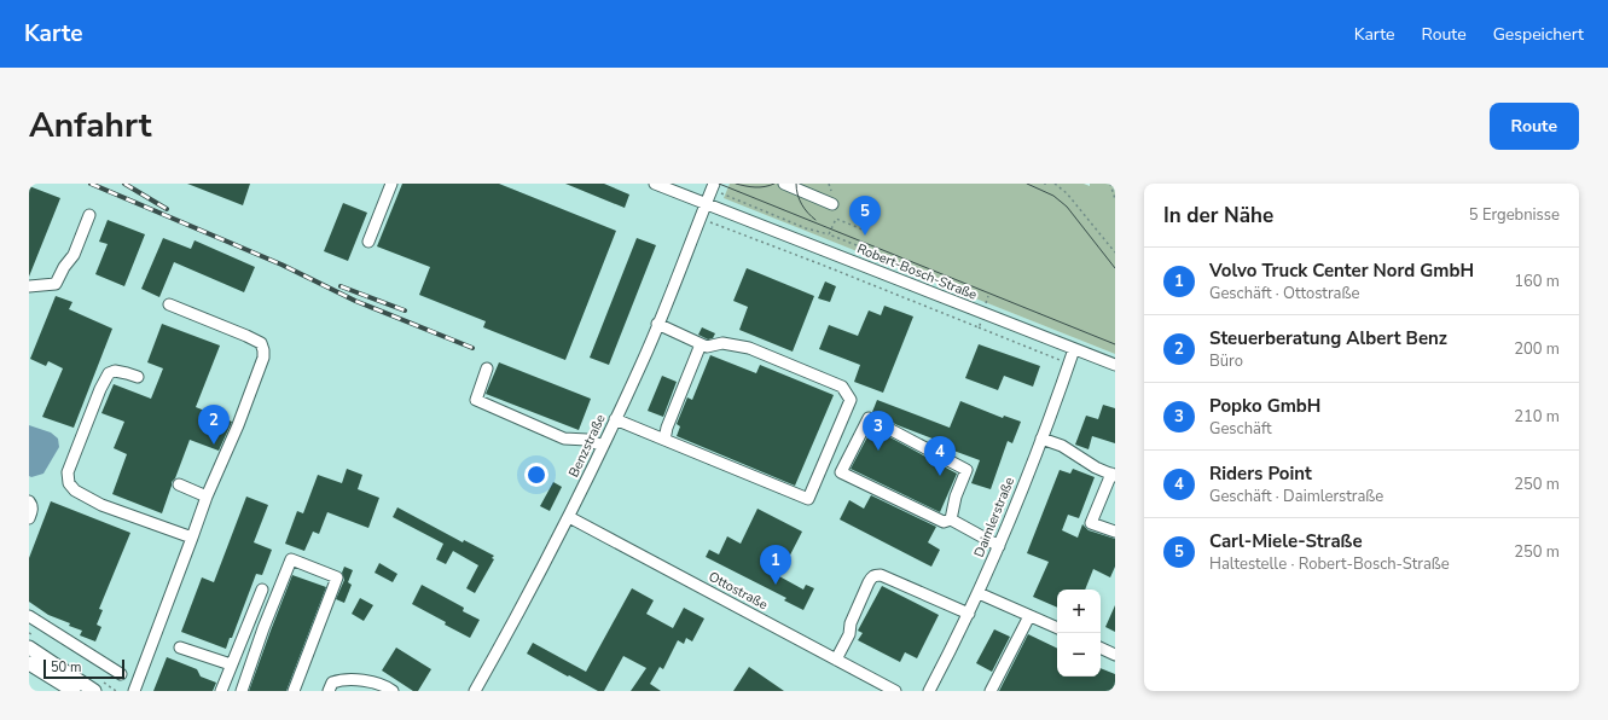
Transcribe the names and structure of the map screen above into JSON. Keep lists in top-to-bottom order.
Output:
{
  "streets": {
    "street": [
      "Robert-Bosch-Straße",
      "Benzstraße",
      "Daimlerstraße",
      "Ottostraße"
    ]
  },
  "crossings": [
    ["Robert-Bosch-Straße", "Benzstraße"],
    ["Robert-Bosch-Straße", "Daimlerstraße"],
    ["Benzstraße", "Ottostraße"]
  ],
  "scale_bar": "50 m",
  "page": {
    "header": "Karte",
    "nav": ["Karte", "Route", "Gespeichert"],
    "title": "Anfahrt",
    "buttons": "Route",
    "heading": ["In der Nähe", "5 Ergebnisse"],
    "pins": [
      "5",
      "2",
      "3",
      "4",
      "1"
    ],
    "list": [
      {
        "mark": "1",
        "name": "Volvo Truck Center Nord GmbH",
        "note": "Geschäft · Ottostraße",
        "value": "160 m"
      },
      {
        "mark": "2",
        "name": "Steuerberatung Albert Benz",
        "note": "Büro",
        "value": "200 m"
      },
      {
        "mark": "3",
        "name": "Popko GmbH",
        "note": "Geschäft",
        "value": "210 m"
      },
      {
        "mark": "4",
        "name": "Riders Point",
        "note": "Geschäft · Daimlerstraße",
        "value": "250 m"
      },
      {
        "mark": "5",
        "name": "Carl-Miele-Straße",
        "note": "Haltestelle · Robert-Bosch-Straße",
        "value": "250 m"
      }
    ],
    "map_buttons": ["+", "−"],
    "scale": "50 m"
  }
}
